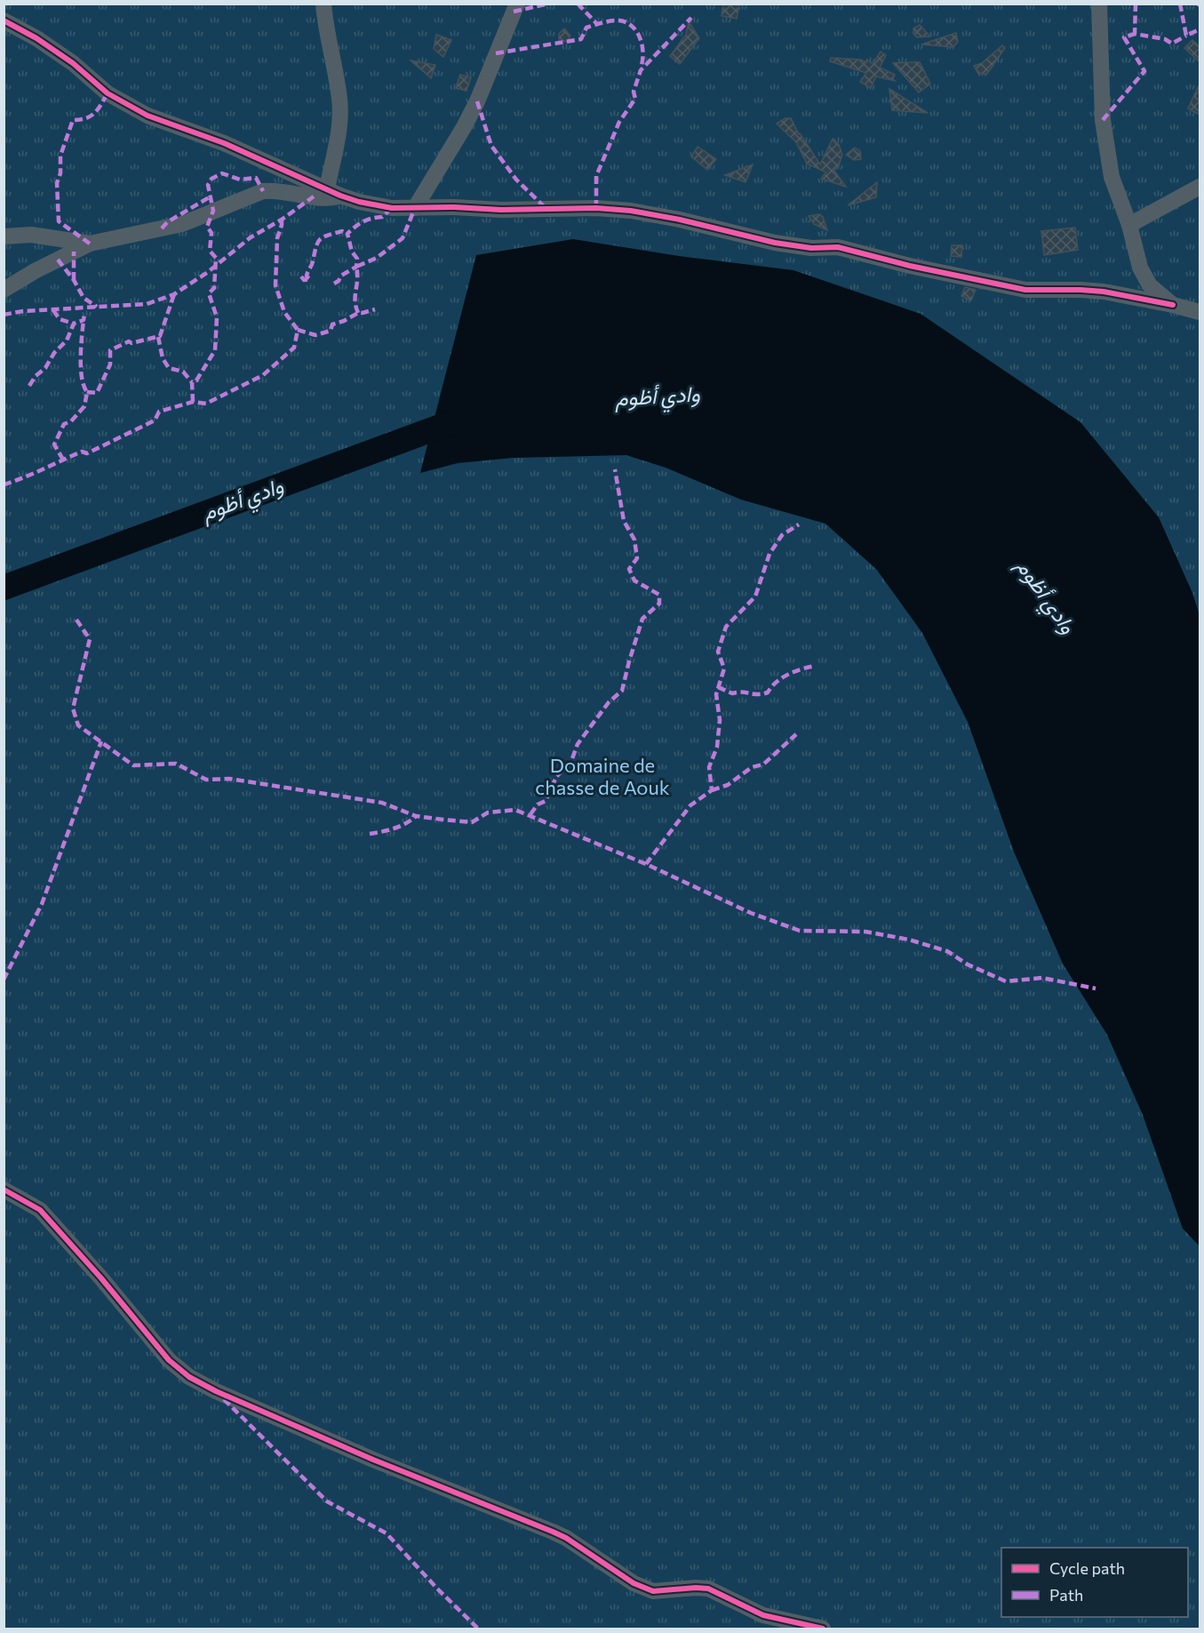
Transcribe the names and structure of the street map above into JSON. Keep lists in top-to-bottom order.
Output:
{
  "water": ["وادي أظوم"],
  "parks": ["Domaine de chasse de Aouk"],
  "legend": ["Cycle path", "Path"]
}
